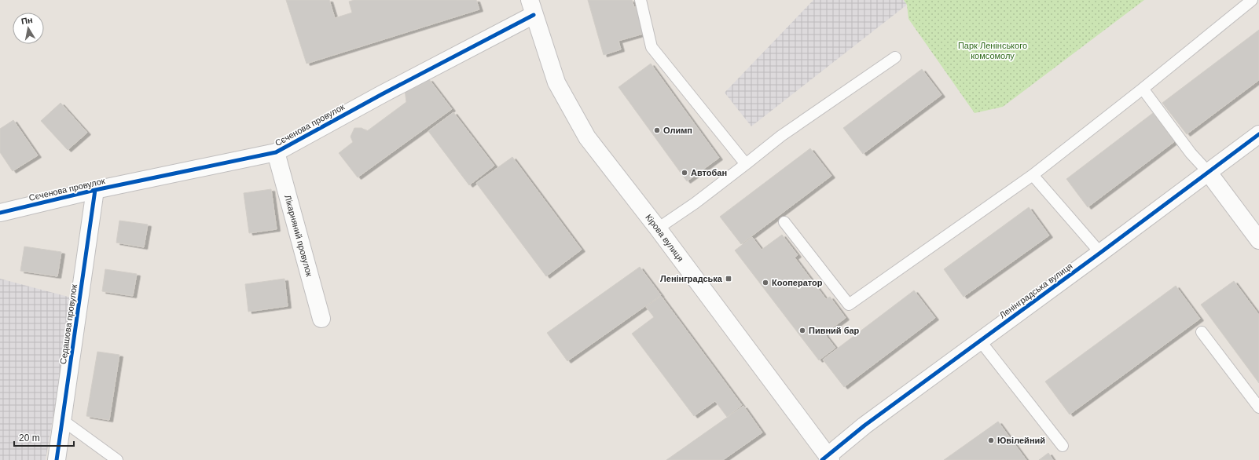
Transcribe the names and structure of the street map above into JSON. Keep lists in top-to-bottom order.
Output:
{
  "streets": {
    "street": [
      "Сєченова провулок",
      "Лікарняний провулок",
      "Кірова вулиця",
      "Ленінградська вулиця",
      "Седашова провулок"
    ]
  },
  "crossings": [
    ["Сєченова провулок", "Лікарняний провулок"],
    ["Сєченова провулок", "Кірова вулиця"],
    ["Сєченова провулок", "Седашова провулок"],
    ["Кірова вулиця", "Ленінградська вулиця"]
  ],
  "parks": ["Парк Ленінського комсомолу"],
  "places": {
    "other": [
      "Олимп",
      "Автобан",
      "Кооператор",
      "Пивний бар",
      "Ювілейний"
    ],
    "transit": ["Ленінградська"]
  },
  "scale_bar": "20 m",
  "north": "top"
}
